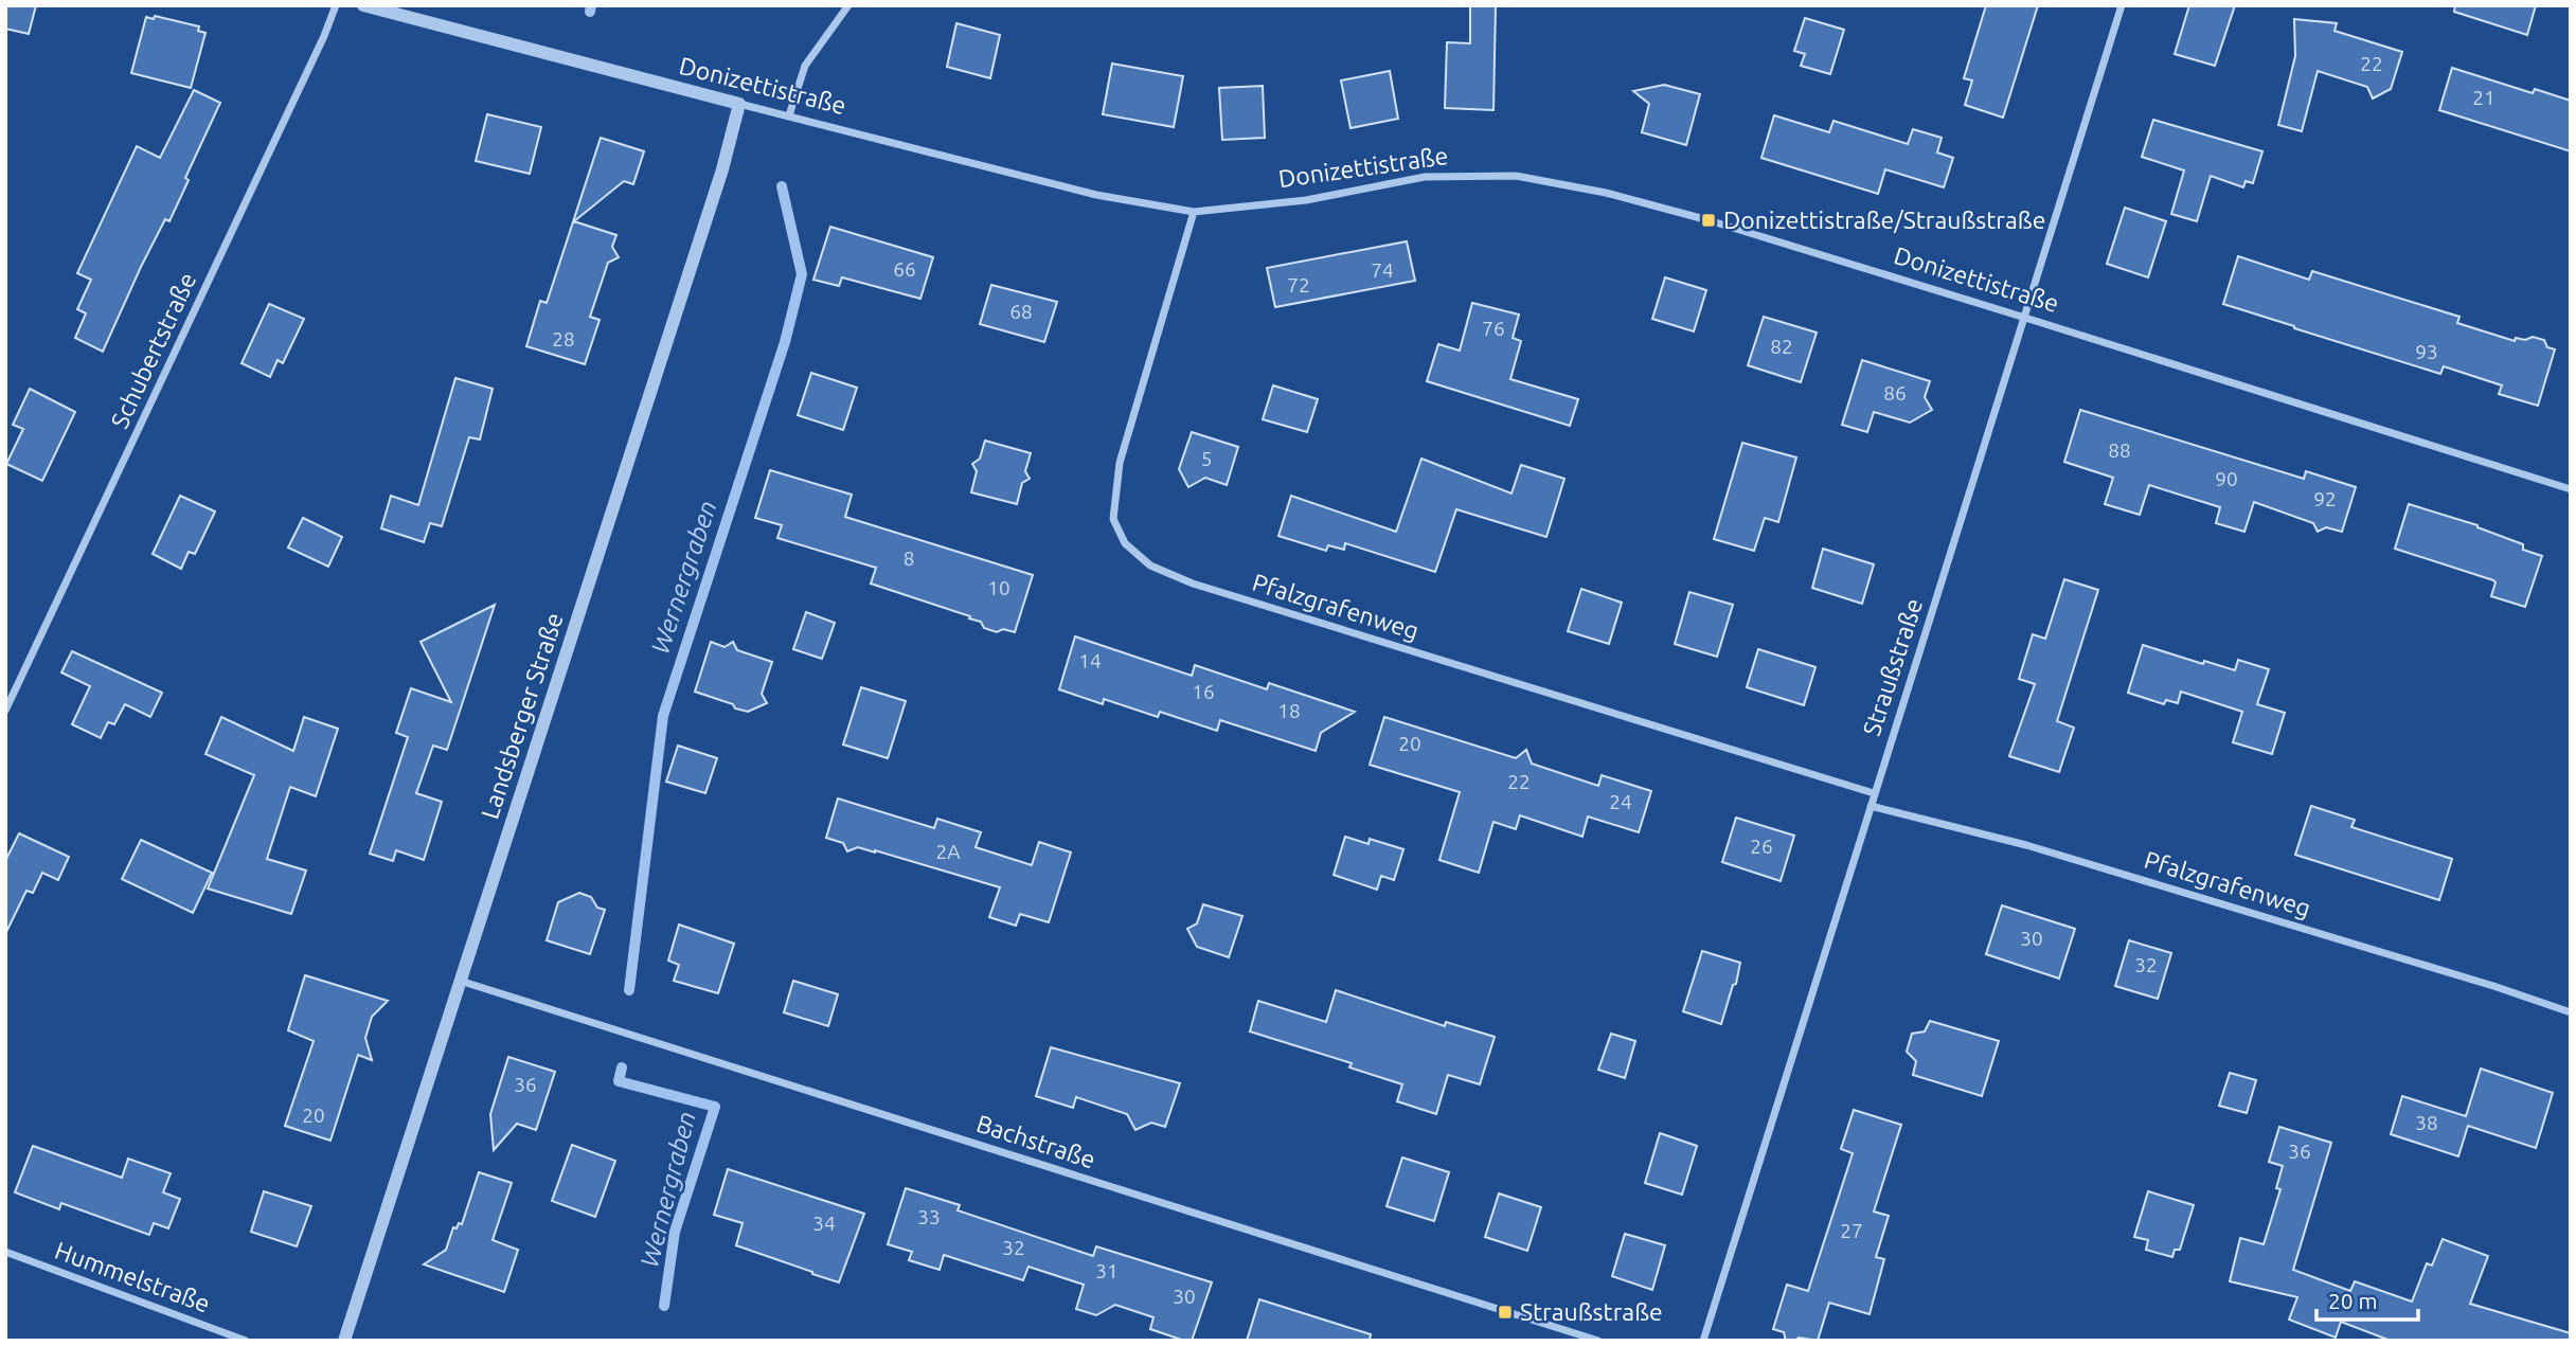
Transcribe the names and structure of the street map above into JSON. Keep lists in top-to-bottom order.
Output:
{
  "streets": {
    "street": [
      "Donizettistraße",
      "Schubertstraße",
      "Pfalzgrafenweg",
      "Straußstraße",
      "Landsberger Straße",
      "Bachstraße",
      "Hummelstraße"
    ]
  },
  "crossings": [
    ["Donizettistraße", "Pfalzgrafenweg"],
    ["Donizettistraße", "Straußstraße"],
    ["Donizettistraße", "Landsberger Straße"],
    ["Pfalzgrafenweg", "Straußstraße"],
    ["Landsberger Straße", "Bachstraße"]
  ],
  "water": ["Wernergraben"],
  "places": {
    "transit": ["Donizettistraße/Straußstraße", "Straußstraße"]
  },
  "house_numbers": [
    "22",
    "21",
    "66",
    "74",
    "72",
    "68",
    "76",
    "28",
    "82",
    "93",
    "86",
    "88",
    "5",
    "90",
    "92",
    "8",
    "10",
    "14",
    "16",
    "18",
    "20",
    "22",
    "24",
    "26",
    "2A",
    "30",
    "32",
    "36",
    "20",
    "38",
    "36",
    "33",
    "34",
    "27",
    "32",
    "31",
    "30"
  ],
  "scale_bar": "20 m"
}
